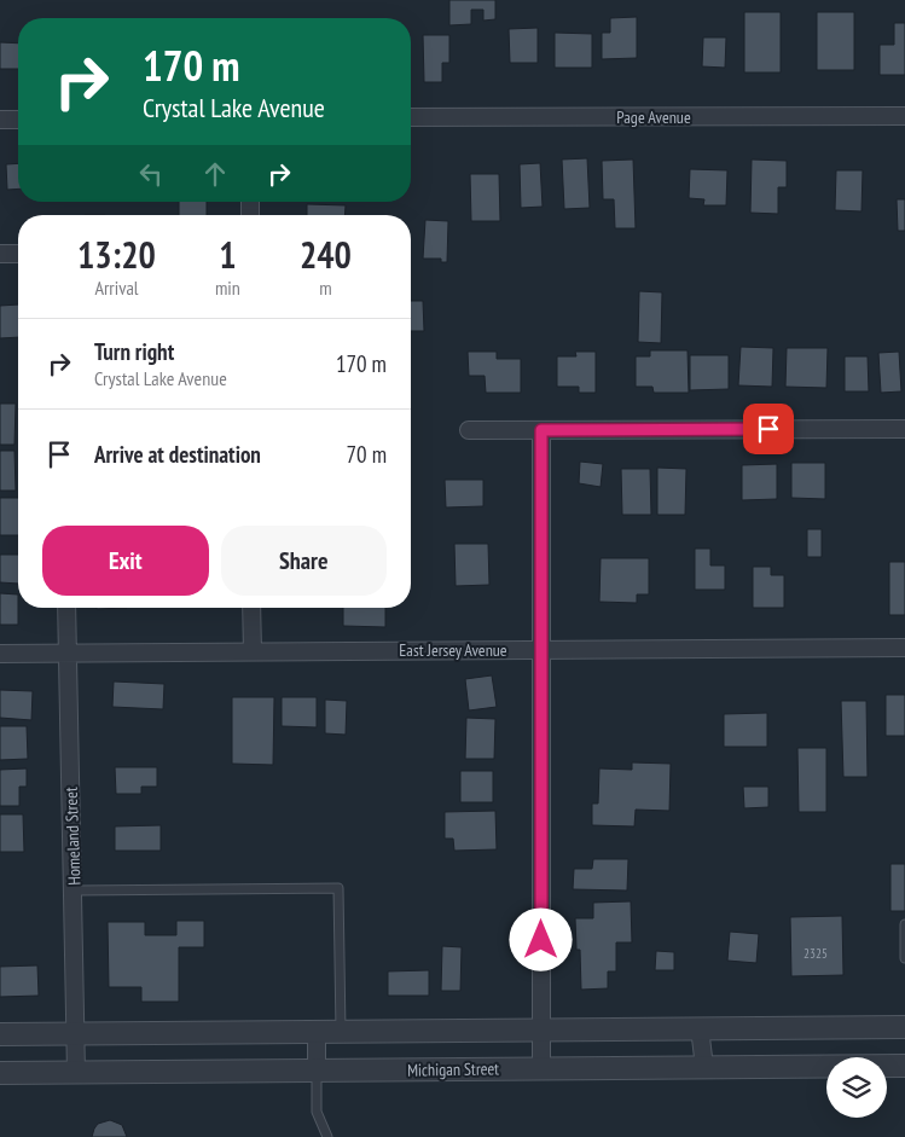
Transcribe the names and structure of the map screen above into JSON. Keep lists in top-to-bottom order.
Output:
{
  "streets": {
    "street": [
      "Page Avenue",
      "East Jersey Avenue",
      "Homeland Street",
      "Michigan Street"
    ]
  },
  "crossings": [
    ["East Jersey Avenue", "Homeland Street"],
    ["Homeland Street", "Michigan Street"]
  ],
  "house_numbers": ["2325"],
  "page": {
    "turn": ["170 m", "Crystal Lake Avenue"],
    "eta": [
      "13:20",
      "Arrival",
      "1",
      "min",
      "240",
      "m"
    ],
    "list": [
      {
        "name": "Turn right",
        "note": "Crystal Lake Avenue",
        "value": "170 m"
      },
      {
        "name": "Arrive at destination",
        "value": "70 m"
      }
    ],
    "buttons": ["Exit", "Share"]
  }
}
